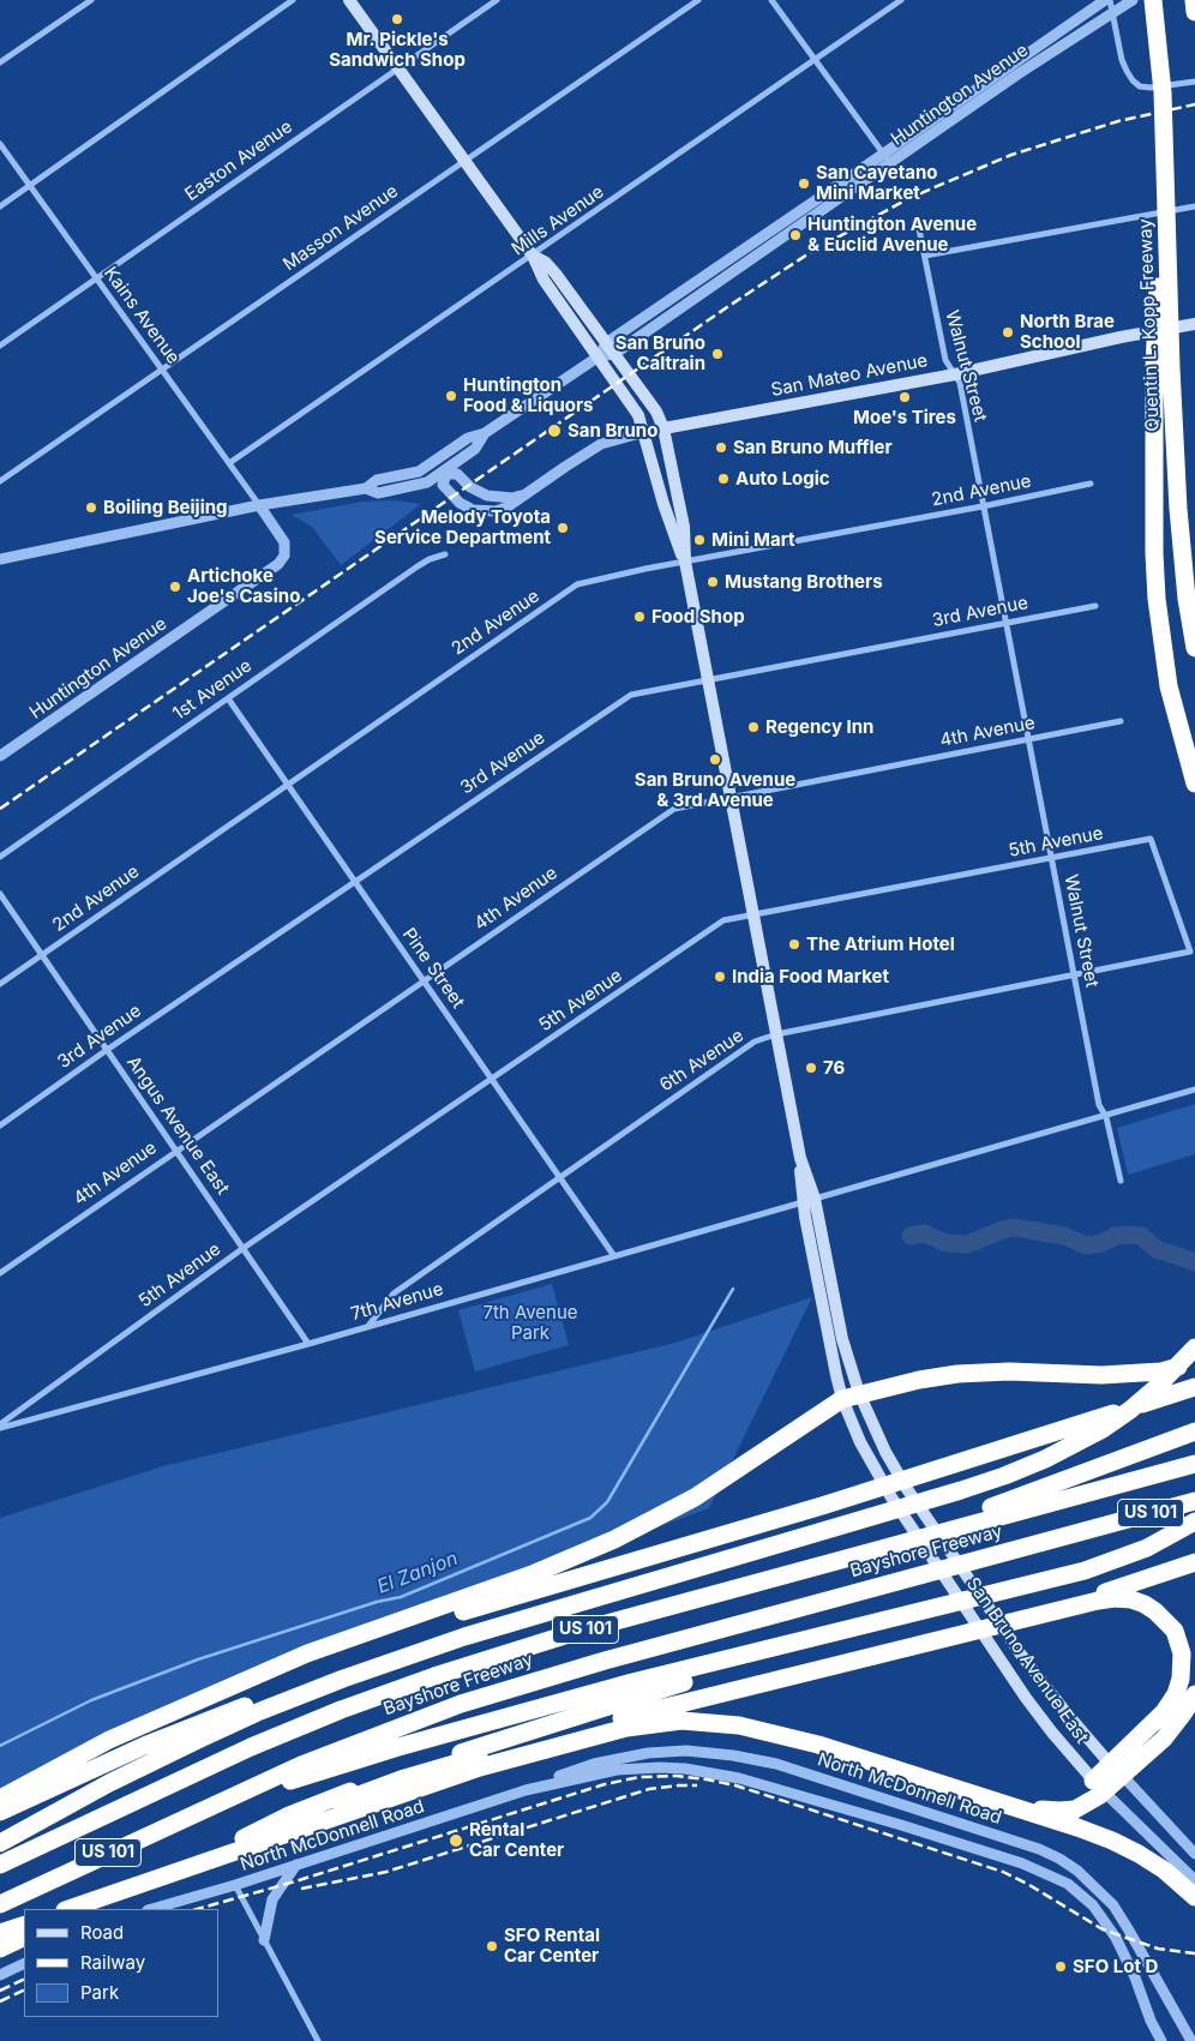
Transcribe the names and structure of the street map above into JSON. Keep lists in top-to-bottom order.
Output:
{
  "streets": {
    "highway": ["Quentin L. Kopp Freeway", "US 101", "Bayshore Freeway"],
    "main road": ["San Mateo Avenue", "San Bruno Avenue East"],
    "street": [
      "Huntington Avenue",
      "Easton Avenue",
      "Mills Avenue",
      "Masson Avenue",
      "Kains Avenue",
      "Walnut Street",
      "2nd Avenue",
      "3rd Avenue",
      "1st Avenue",
      "4th Avenue",
      "5th Avenue",
      "Pine Street",
      "6th Avenue",
      "Angus Avenue East",
      "7th Avenue",
      "North McDonnell Road"
    ]
  },
  "crossings": [
    ["Huntington Avenue", "Kains Avenue"],
    ["Huntington Avenue", "San Mateo Avenue"],
    ["Huntington Avenue", "San Bruno Avenue East"],
    ["Easton Avenue", "Kains Avenue"],
    ["Mills Avenue", "Kains Avenue"],
    ["Mills Avenue", "San Bruno Avenue East"],
    ["Masson Avenue", "Kains Avenue"],
    ["Walnut Street", "San Mateo Avenue"],
    ["Walnut Street", "2nd Avenue"],
    ["Walnut Street", "3rd Avenue"],
    ["Walnut Street", "4th Avenue"],
    ["Walnut Street", "5th Avenue"],
    ["Walnut Street", "6th Avenue"],
    ["Walnut Street", "7th Avenue"],
    ["San Mateo Avenue", "San Bruno Avenue East"],
    ["2nd Avenue", "Pine Street"],
    ["2nd Avenue", "Angus Avenue East"],
    ["2nd Avenue", "San Bruno Avenue East"],
    ["3rd Avenue", "Pine Street"],
    ["3rd Avenue", "Angus Avenue East"],
    ["3rd Avenue", "San Bruno Avenue East"],
    ["1st Avenue", "Pine Street"],
    ["4th Avenue", "Pine Street"],
    ["4th Avenue", "Angus Avenue East"],
    ["4th Avenue", "San Bruno Avenue East"],
    ["5th Avenue", "Pine Street"],
    ["5th Avenue", "6th Avenue"],
    ["5th Avenue", "Angus Avenue East"],
    ["5th Avenue", "7th Avenue"],
    ["5th Avenue", "San Bruno Avenue East"],
    ["Pine Street", "6th Avenue"],
    ["Pine Street", "7th Avenue"],
    ["6th Avenue", "7th Avenue"],
    ["6th Avenue", "San Bruno Avenue East"],
    ["Angus Avenue East", "7th Avenue"],
    ["7th Avenue", "San Bruno Avenue East"]
  ],
  "water": ["El Zanjon"],
  "parks": ["7th Avenue Park"],
  "places": [
    "Mr. Pickle's Sandwich Shop",
    "San Cayetano Mini Market",
    "Huntington Avenue & Euclid Avenue",
    "North Brae School",
    "San Bruno Caltrain",
    "Huntington Food & Liquors",
    "Moe's Tires",
    "San Bruno",
    "San Bruno Muffler",
    "Auto Logic",
    "Boiling Beijing",
    "Melody Toyota Service Department",
    "Mini Mart",
    "Mustang Brothers",
    "Artichoke Joe's Casino",
    "Food Shop",
    "Regency Inn",
    "San Bruno Avenue & 3rd Avenue",
    "The Atrium Hotel",
    "India Food Market",
    "76",
    "Rental Car Center",
    "SFO Rental Car Center",
    "SFO Lot D"
  ],
  "legend": ["Road", "Railway", "Park"]
}
